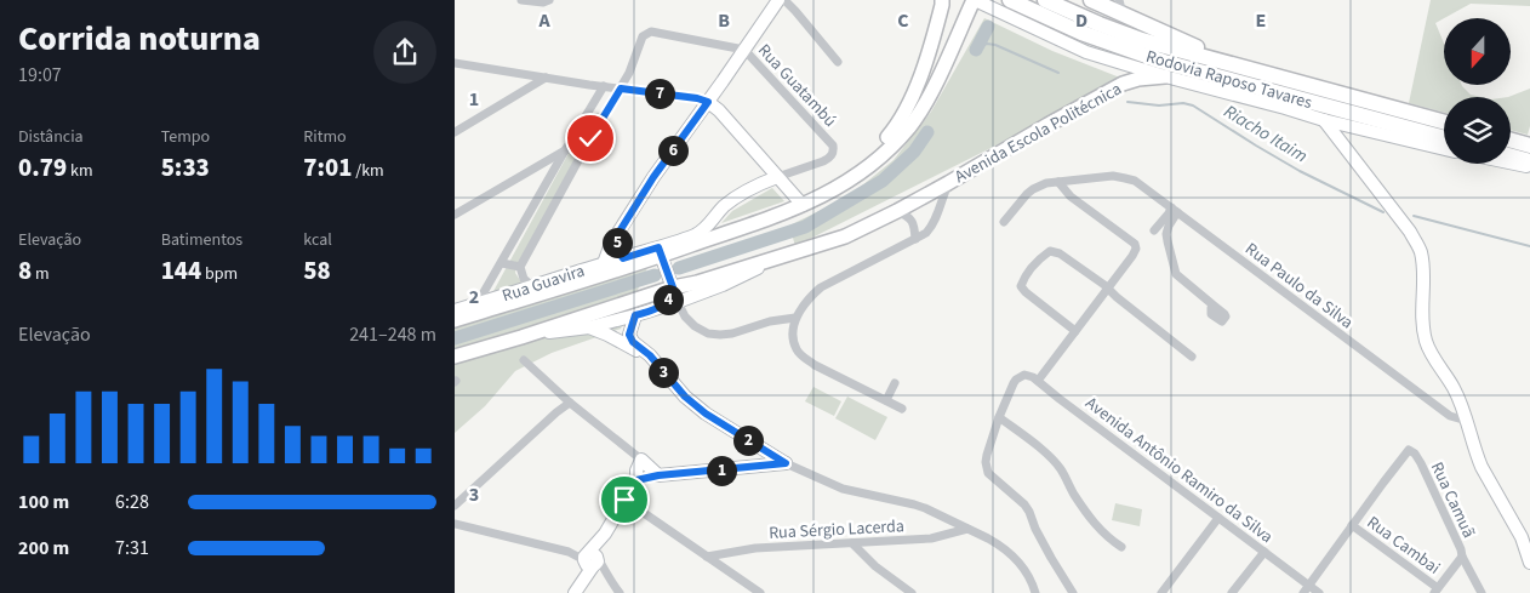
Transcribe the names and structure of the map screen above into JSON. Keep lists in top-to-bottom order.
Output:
{
  "streets": {
    "highway": ["Rodovia Raposo Tavares", "Avenida Escola Politécnica"],
    "main road": ["Rua Guavira"],
    "street": [
      "Rua Guatambú",
      "Rua Paulo da Silva",
      "Avenida Antônio Ramiro da Silva",
      "Rua Camuã",
      "Rua Sérgio Lacerda",
      "Rua Cambai"
    ]
  },
  "crossings": [
    ["Rua Guatambú", "Rua Guavira"],
    ["Rua Camuã", "Rua Cambai"]
  ],
  "water": ["Riacho Itaim"],
  "north": "bottom",
  "page": {
    "heading": ["Corrida noturna", "19:07"],
    "pins": [
      "7",
      "6",
      "5",
      "4",
      "3",
      "2",
      "1"
    ],
    "stats": [
      ["Distância", "0.79 km"],
      ["Tempo", "5:33"],
      ["Ritmo", "7:01 /km"],
      ["Elevação", "8 m"],
      ["Batimentos", "144 bpm"],
      ["kcal", "58"]
    ],
    "chart": ["Elevação", "241–248 m"],
    "list": [
      {
        "name": "100 m",
        "note": "6:28"
      },
      {
        "name": "200 m",
        "note": "7:31"
      }
    ]
  },
  "grid": {
    "columns": [
      "A",
      "B",
      "C",
      "D",
      "E"
    ],
    "rows": ["1", "2", "3"]
  }
}
